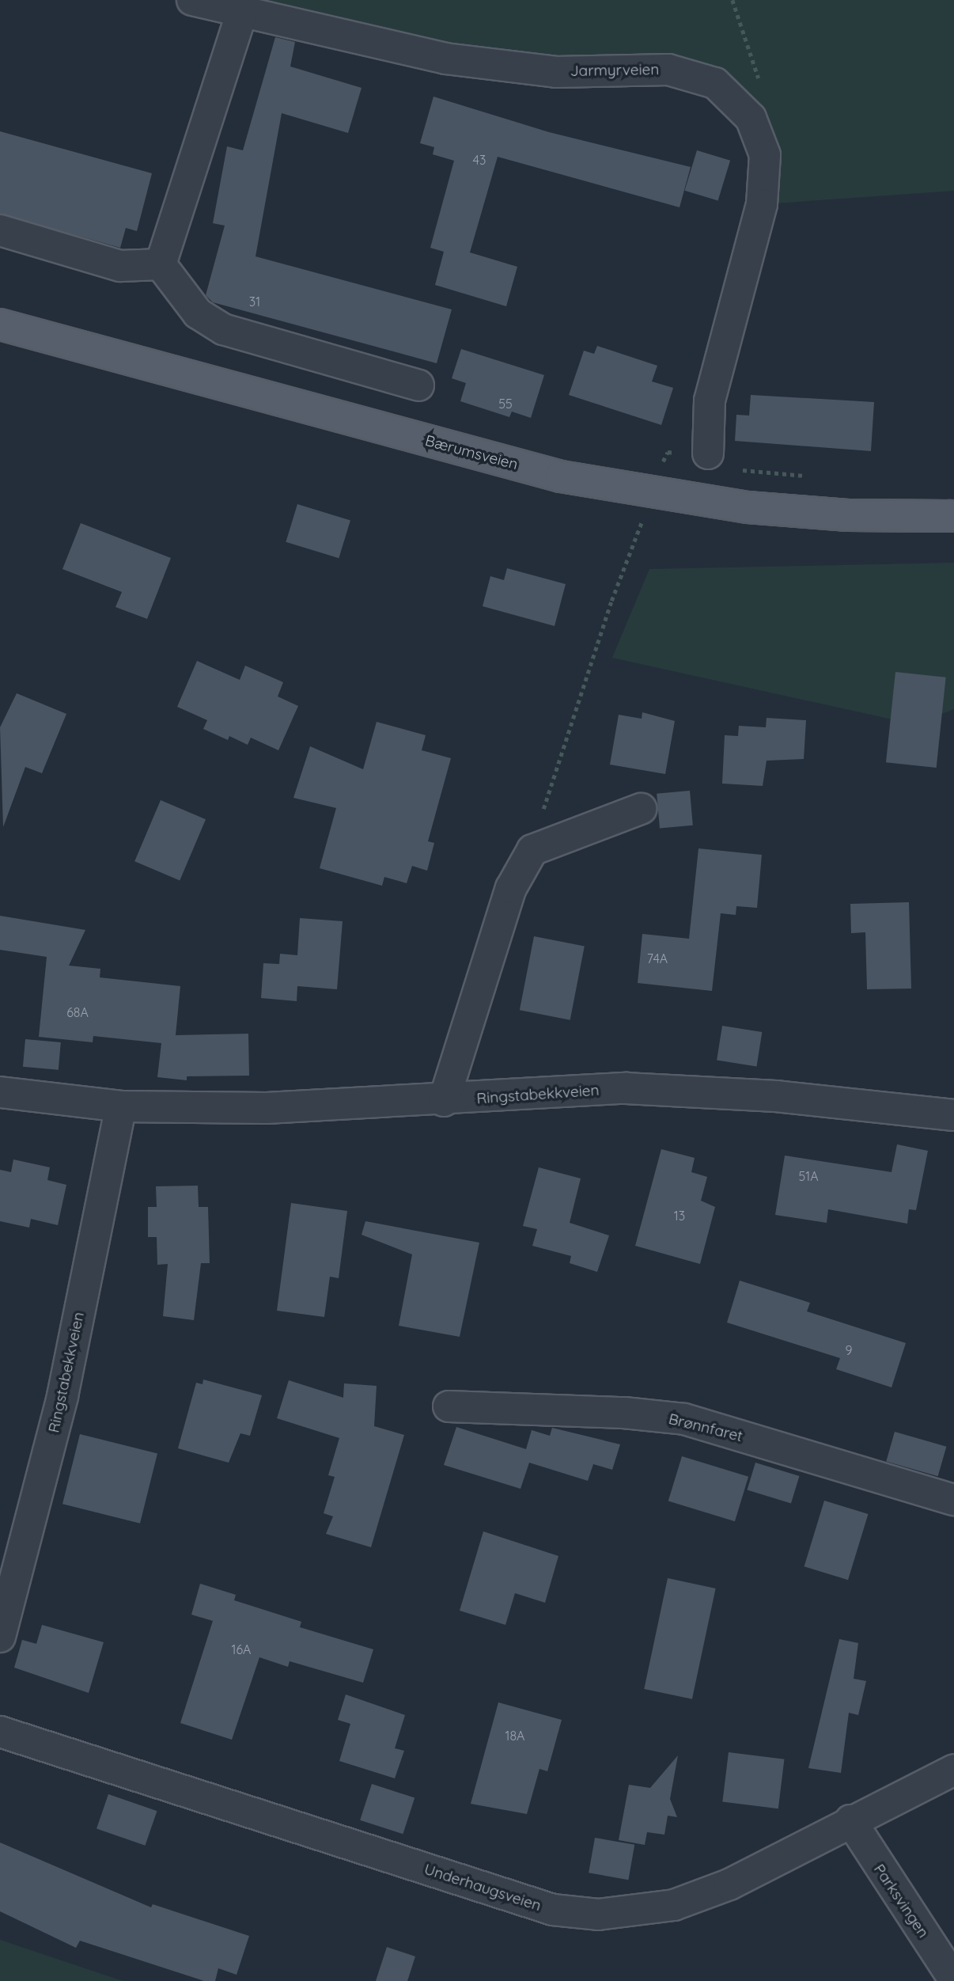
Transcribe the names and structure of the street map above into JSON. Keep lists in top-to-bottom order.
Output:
{
  "streets": {
    "main road": ["Bærumsveien"],
    "street": [
      "Jarmyrveien",
      "Ringstabekkveien",
      "Brønnfaret",
      "Underhaugsveien",
      "Parksvingen"
    ]
  },
  "crossings": [
    ["Underhaugsveien", "Parksvingen"]
  ],
  "house_numbers": [
    "43",
    "31",
    "55",
    "74A",
    "68A",
    "51A",
    "13",
    "9",
    "16A",
    "18A"
  ]
}
